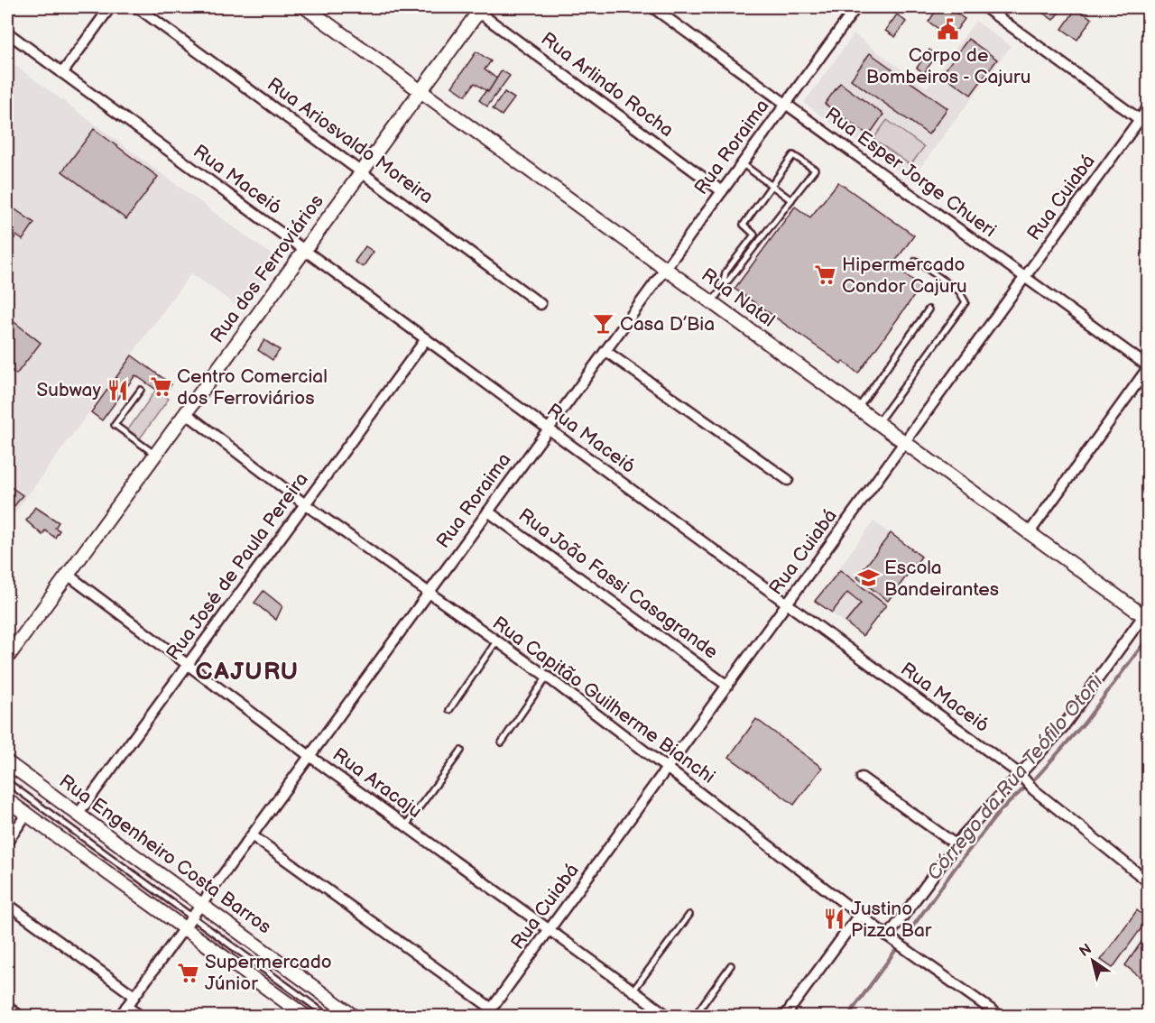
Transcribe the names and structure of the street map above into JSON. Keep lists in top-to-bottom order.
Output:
{
  "streets": {
    "street": [
      "Rua Arlindo Rocha",
      "Rua Ariosvaldo Moreira",
      "Rua Roraima",
      "Rua Esper Jorge Chueri",
      "Rua Maceió",
      "Rua Cuiabá",
      "Rua dos Ferroviários",
      "Rua Natal",
      "Rua José de Paula Pereira",
      "Rua João Fassi Casagrande",
      "Rua Capitão Guilherme Bianchi",
      "Rua Aracaju",
      "Rua Engenheiro Costa Barros"
    ]
  },
  "crossings": [
    ["Rua Arlindo Rocha", "Rua Roraima"],
    ["Rua Arlindo Rocha", "Rua dos Ferroviários"],
    ["Rua Ariosvaldo Moreira", "Rua dos Ferroviários"],
    ["Rua Roraima", "Rua Esper Jorge Chueri"],
    ["Rua Roraima", "Rua Maceió"],
    ["Rua Roraima", "Rua Natal"],
    ["Rua Roraima", "Rua João Fassi Casagrande"],
    ["Rua Roraima", "Rua Capitão Guilherme Bianchi"],
    ["Rua Roraima", "Rua Aracaju"],
    ["Rua Roraima", "Rua Engenheiro Costa Barros"],
    ["Rua Esper Jorge Chueri", "Rua Cuiabá"],
    ["Rua Maceió", "Rua Cuiabá"],
    ["Rua Maceió", "Rua dos Ferroviários"],
    ["Rua Maceió", "Rua José de Paula Pereira"],
    ["Rua Cuiabá", "Rua Natal"],
    ["Rua Cuiabá", "Rua João Fassi Casagrande"],
    ["Rua Cuiabá", "Rua Capitão Guilherme Bianchi"],
    ["Rua Cuiabá", "Rua Aracaju"],
    ["Rua dos Ferroviários", "Rua Natal"],
    ["Rua dos Ferroviários", "Rua Capitão Guilherme Bianchi"],
    ["Rua dos Ferroviários", "Rua Aracaju"],
    ["Rua José de Paula Pereira", "Rua Capitão Guilherme Bianchi"],
    ["Rua José de Paula Pereira", "Rua Aracaju"],
    ["Rua José de Paula Pereira", "Rua Engenheiro Costa Barros"]
  ],
  "districts": ["CAJURU"],
  "water": ["Córrego da Rua Teófilo Otoni"],
  "places": {
    "public building": ["Corpo de Bombeiros - Cajuru"],
    "supermarket": ["Hipermercado Condor Cajuru", "Centro Comercial dos Ferroviários", "Supermercado Júnior"],
    "bar": ["Casa D’Bia"],
    "restaurant": ["Subway", "Justino Pizza Bar"],
    "school or university": ["Escola Bandeirantes"]
  },
  "north": "top left"
}
